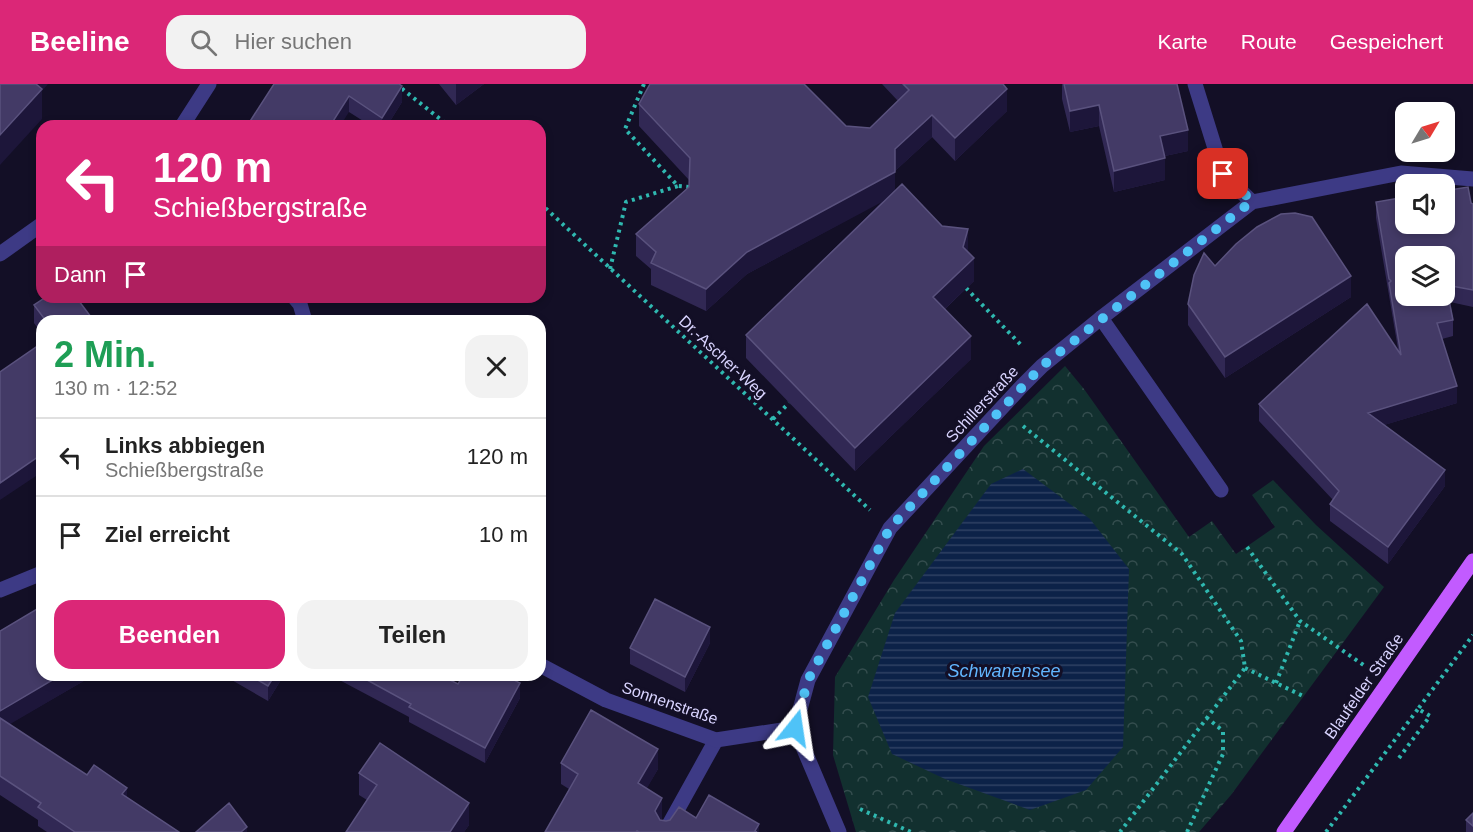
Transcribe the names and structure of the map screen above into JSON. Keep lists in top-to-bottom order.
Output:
{
  "streets": {
    "main road": ["Blaufelder Straße"],
    "street": ["Schillerstraße", "Sonnenstraße"],
    "path": ["Dr.-Ascher-Weg"]
  },
  "crossings": [
    ["Dr.-Ascher-Weg", "Schillerstraße"],
    ["Schillerstraße", "Sonnenstraße"]
  ],
  "water": ["Schwanensee"],
  "north": "top right",
  "page": {
    "header": "Beeline",
    "search": "Hier suchen",
    "nav": ["Karte", "Route", "Gespeichert"],
    "turn": ["120 m", "Schießbergstraße"],
    "then": "Dann",
    "heading": ["2 Min.", "130 m · 12:52"],
    "list": [
      {
        "name": "Links abbiegen",
        "note": "Schießbergstraße",
        "value": "120 m"
      },
      {
        "name": "Ziel erreicht",
        "value": "10 m"
      }
    ],
    "buttons": ["Beenden", "Teilen"]
  }
}
